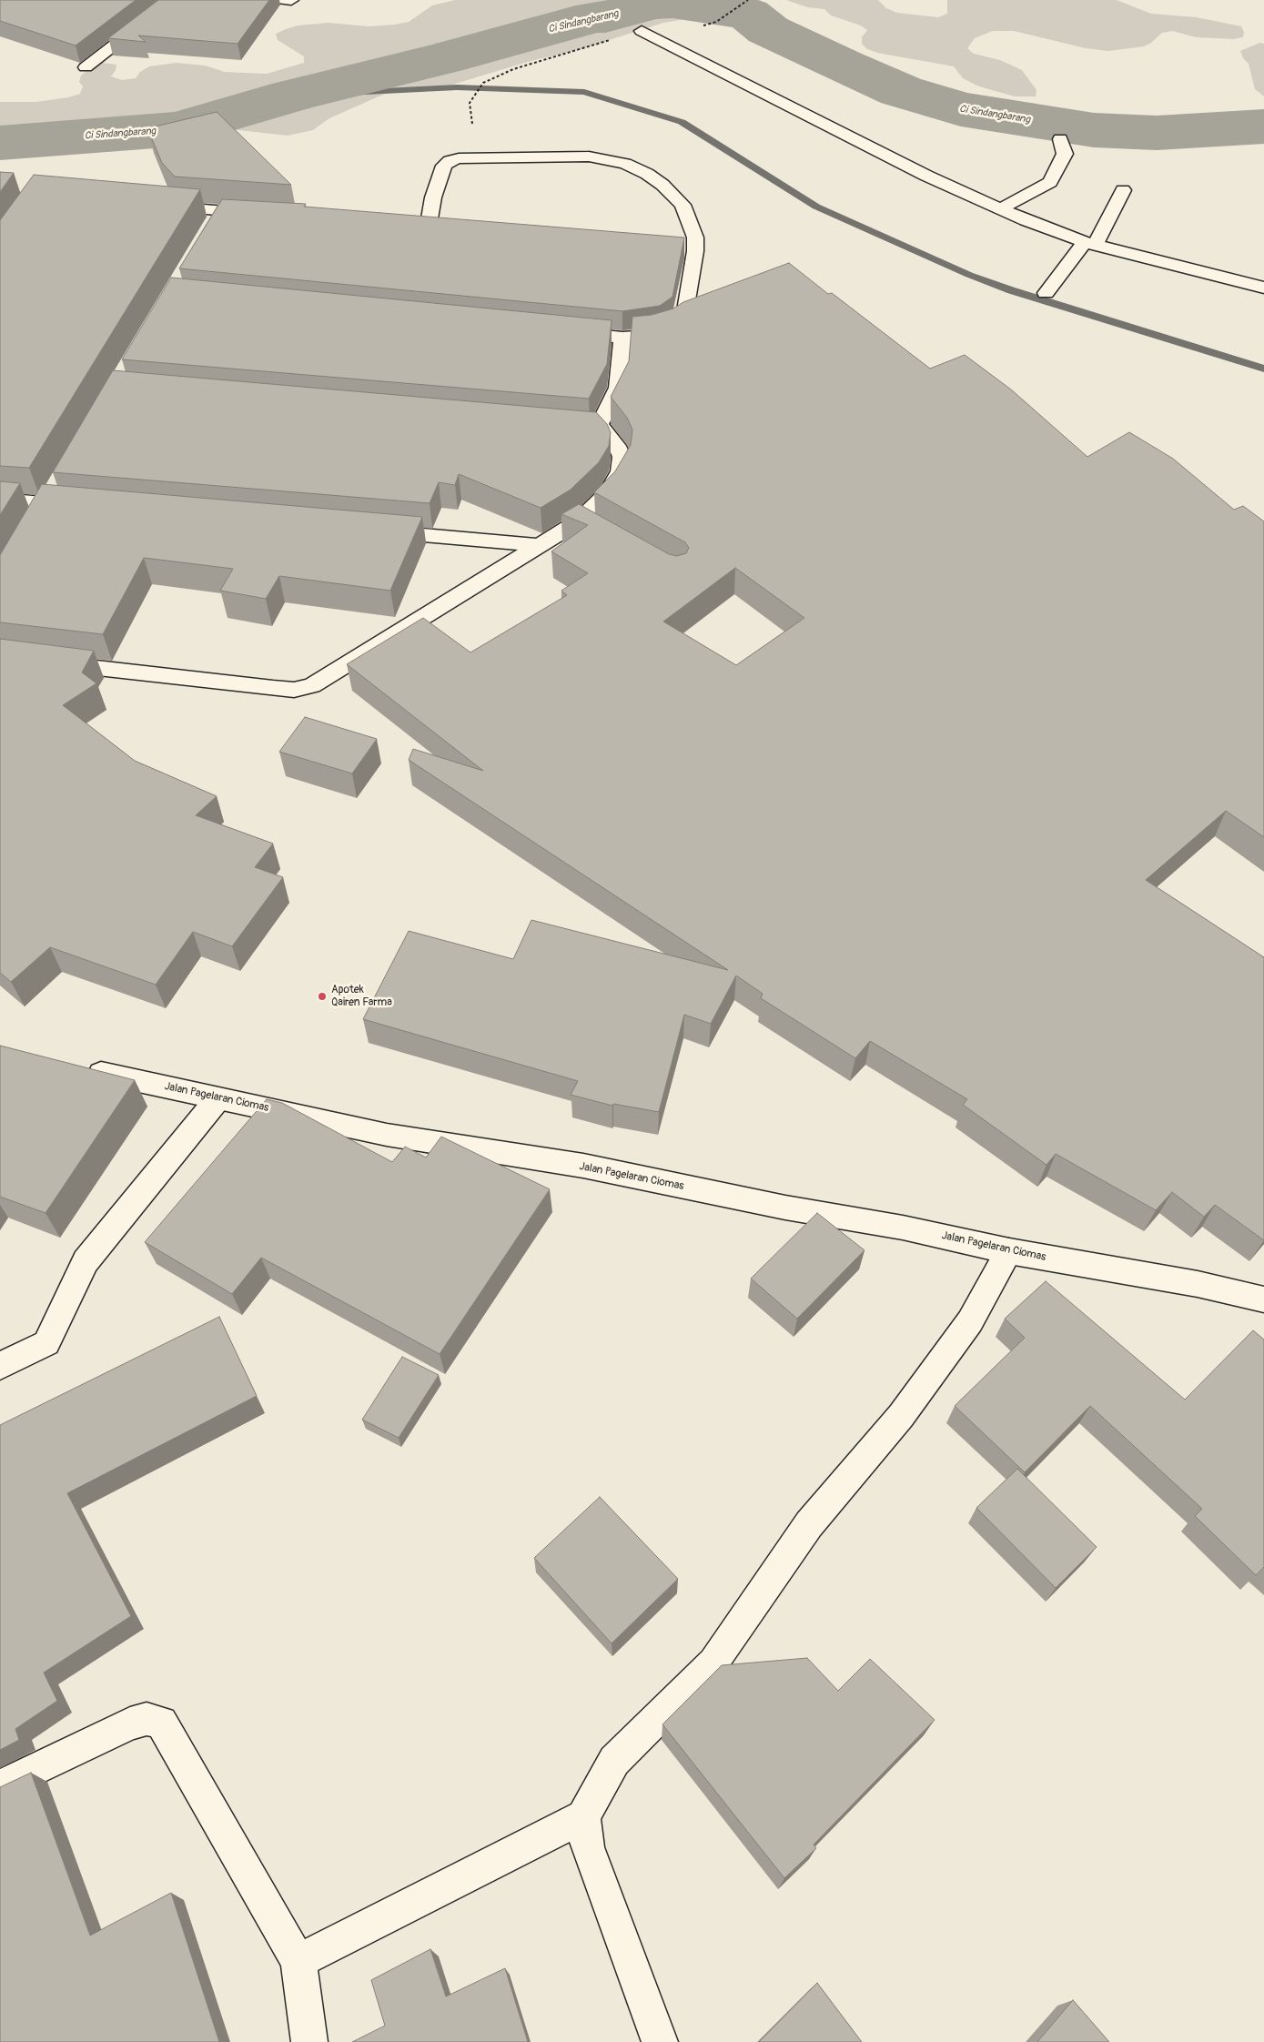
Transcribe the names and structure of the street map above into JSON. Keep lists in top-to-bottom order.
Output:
{
  "streets": {
    "street": ["Jalan Pagelaran Ciomas"]
  },
  "water": ["Ci Sindangbarang"],
  "places": ["Apotek Qairen Farma"]
}
